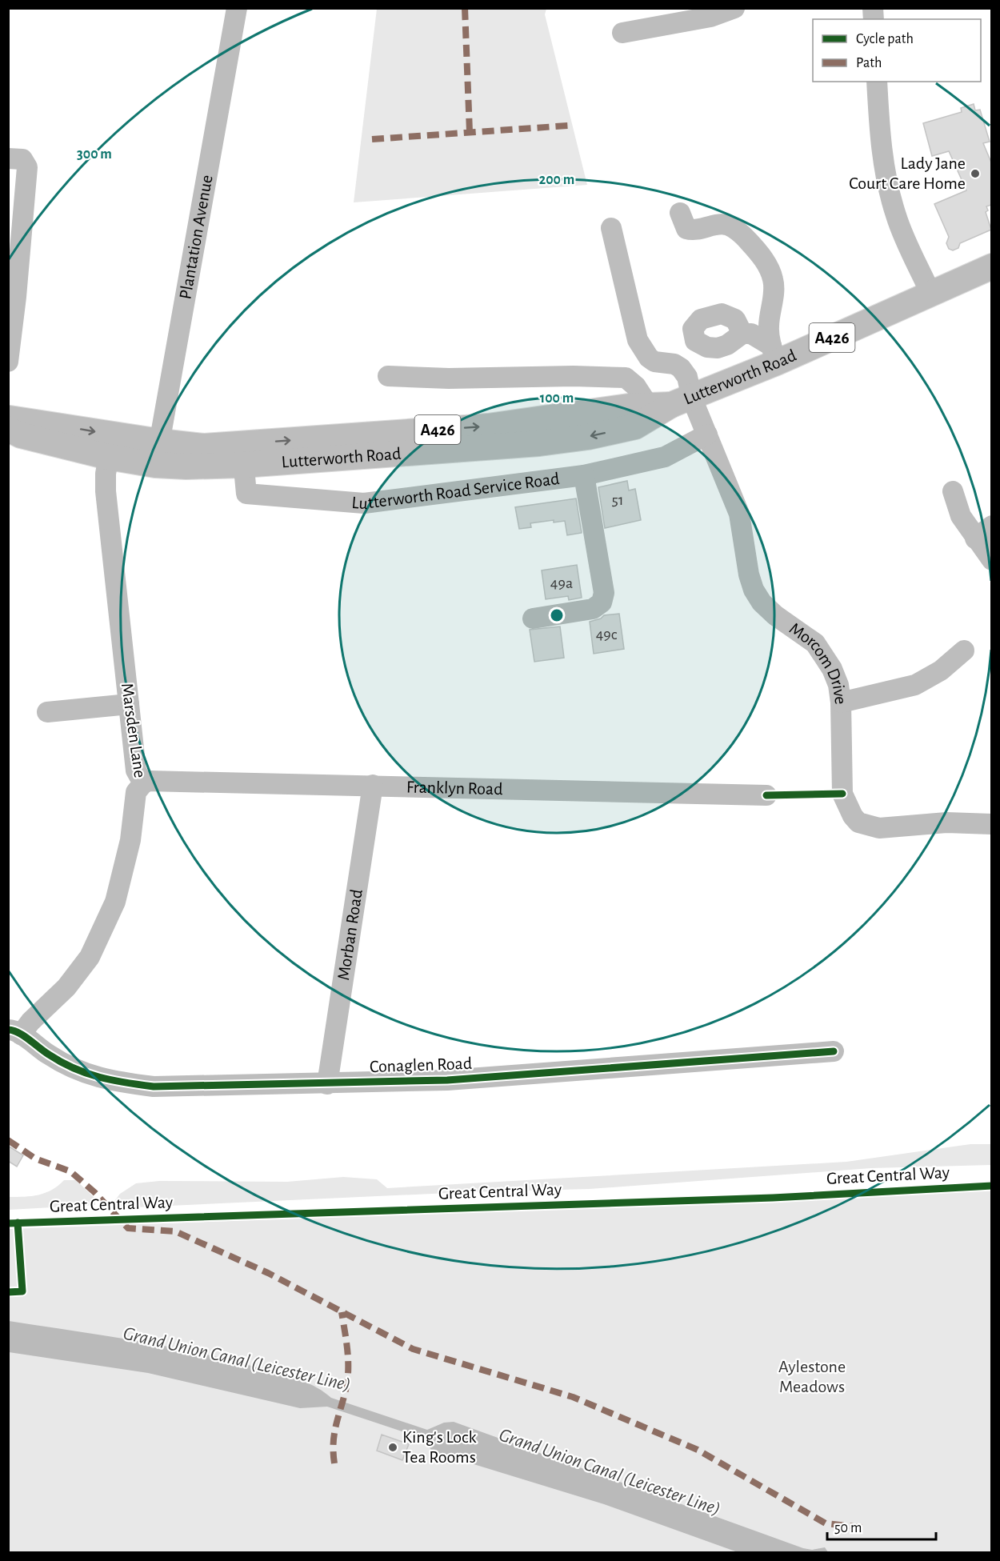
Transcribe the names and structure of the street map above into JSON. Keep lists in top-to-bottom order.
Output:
{
  "streets": {
    "main road": ["A426", "Lutterworth Road"],
    "street": [
      "Plantation Avenue",
      "Lutterworth Road Service Road",
      "Morcom Drive",
      "Marsden Lane",
      "Franklyn Road",
      "Morban Road",
      "Conaglen Road"
    ],
    "cycle path": ["Great Central Way"]
  },
  "crossings": [
    ["Plantation Avenue", "Lutterworth Road"],
    ["Lutterworth Road", "Lutterworth Road Service Road"],
    ["Lutterworth Road", "Morcom Drive"],
    ["Lutterworth Road", "Marsden Lane"],
    ["Lutterworth Road Service Road", "Morcom Drive"],
    ["Marsden Lane", "Franklyn Road"],
    ["Marsden Lane", "Conaglen Road"],
    ["Franklyn Road", "Morban Road"],
    ["Morban Road", "Conaglen Road"]
  ],
  "water": ["Grand Union Canal (Leicester Line)"],
  "parks": ["Aylestone Meadows"],
  "places": ["Lady Jane Court Care Home", "King's Lock Tea Rooms"],
  "house_numbers": ["51", "49a", "49c"],
  "legend": ["Cycle path", "Path"],
  "scale_bar": "50 m",
  "rings": ["300 m", "200 m", "100 m"]
}
